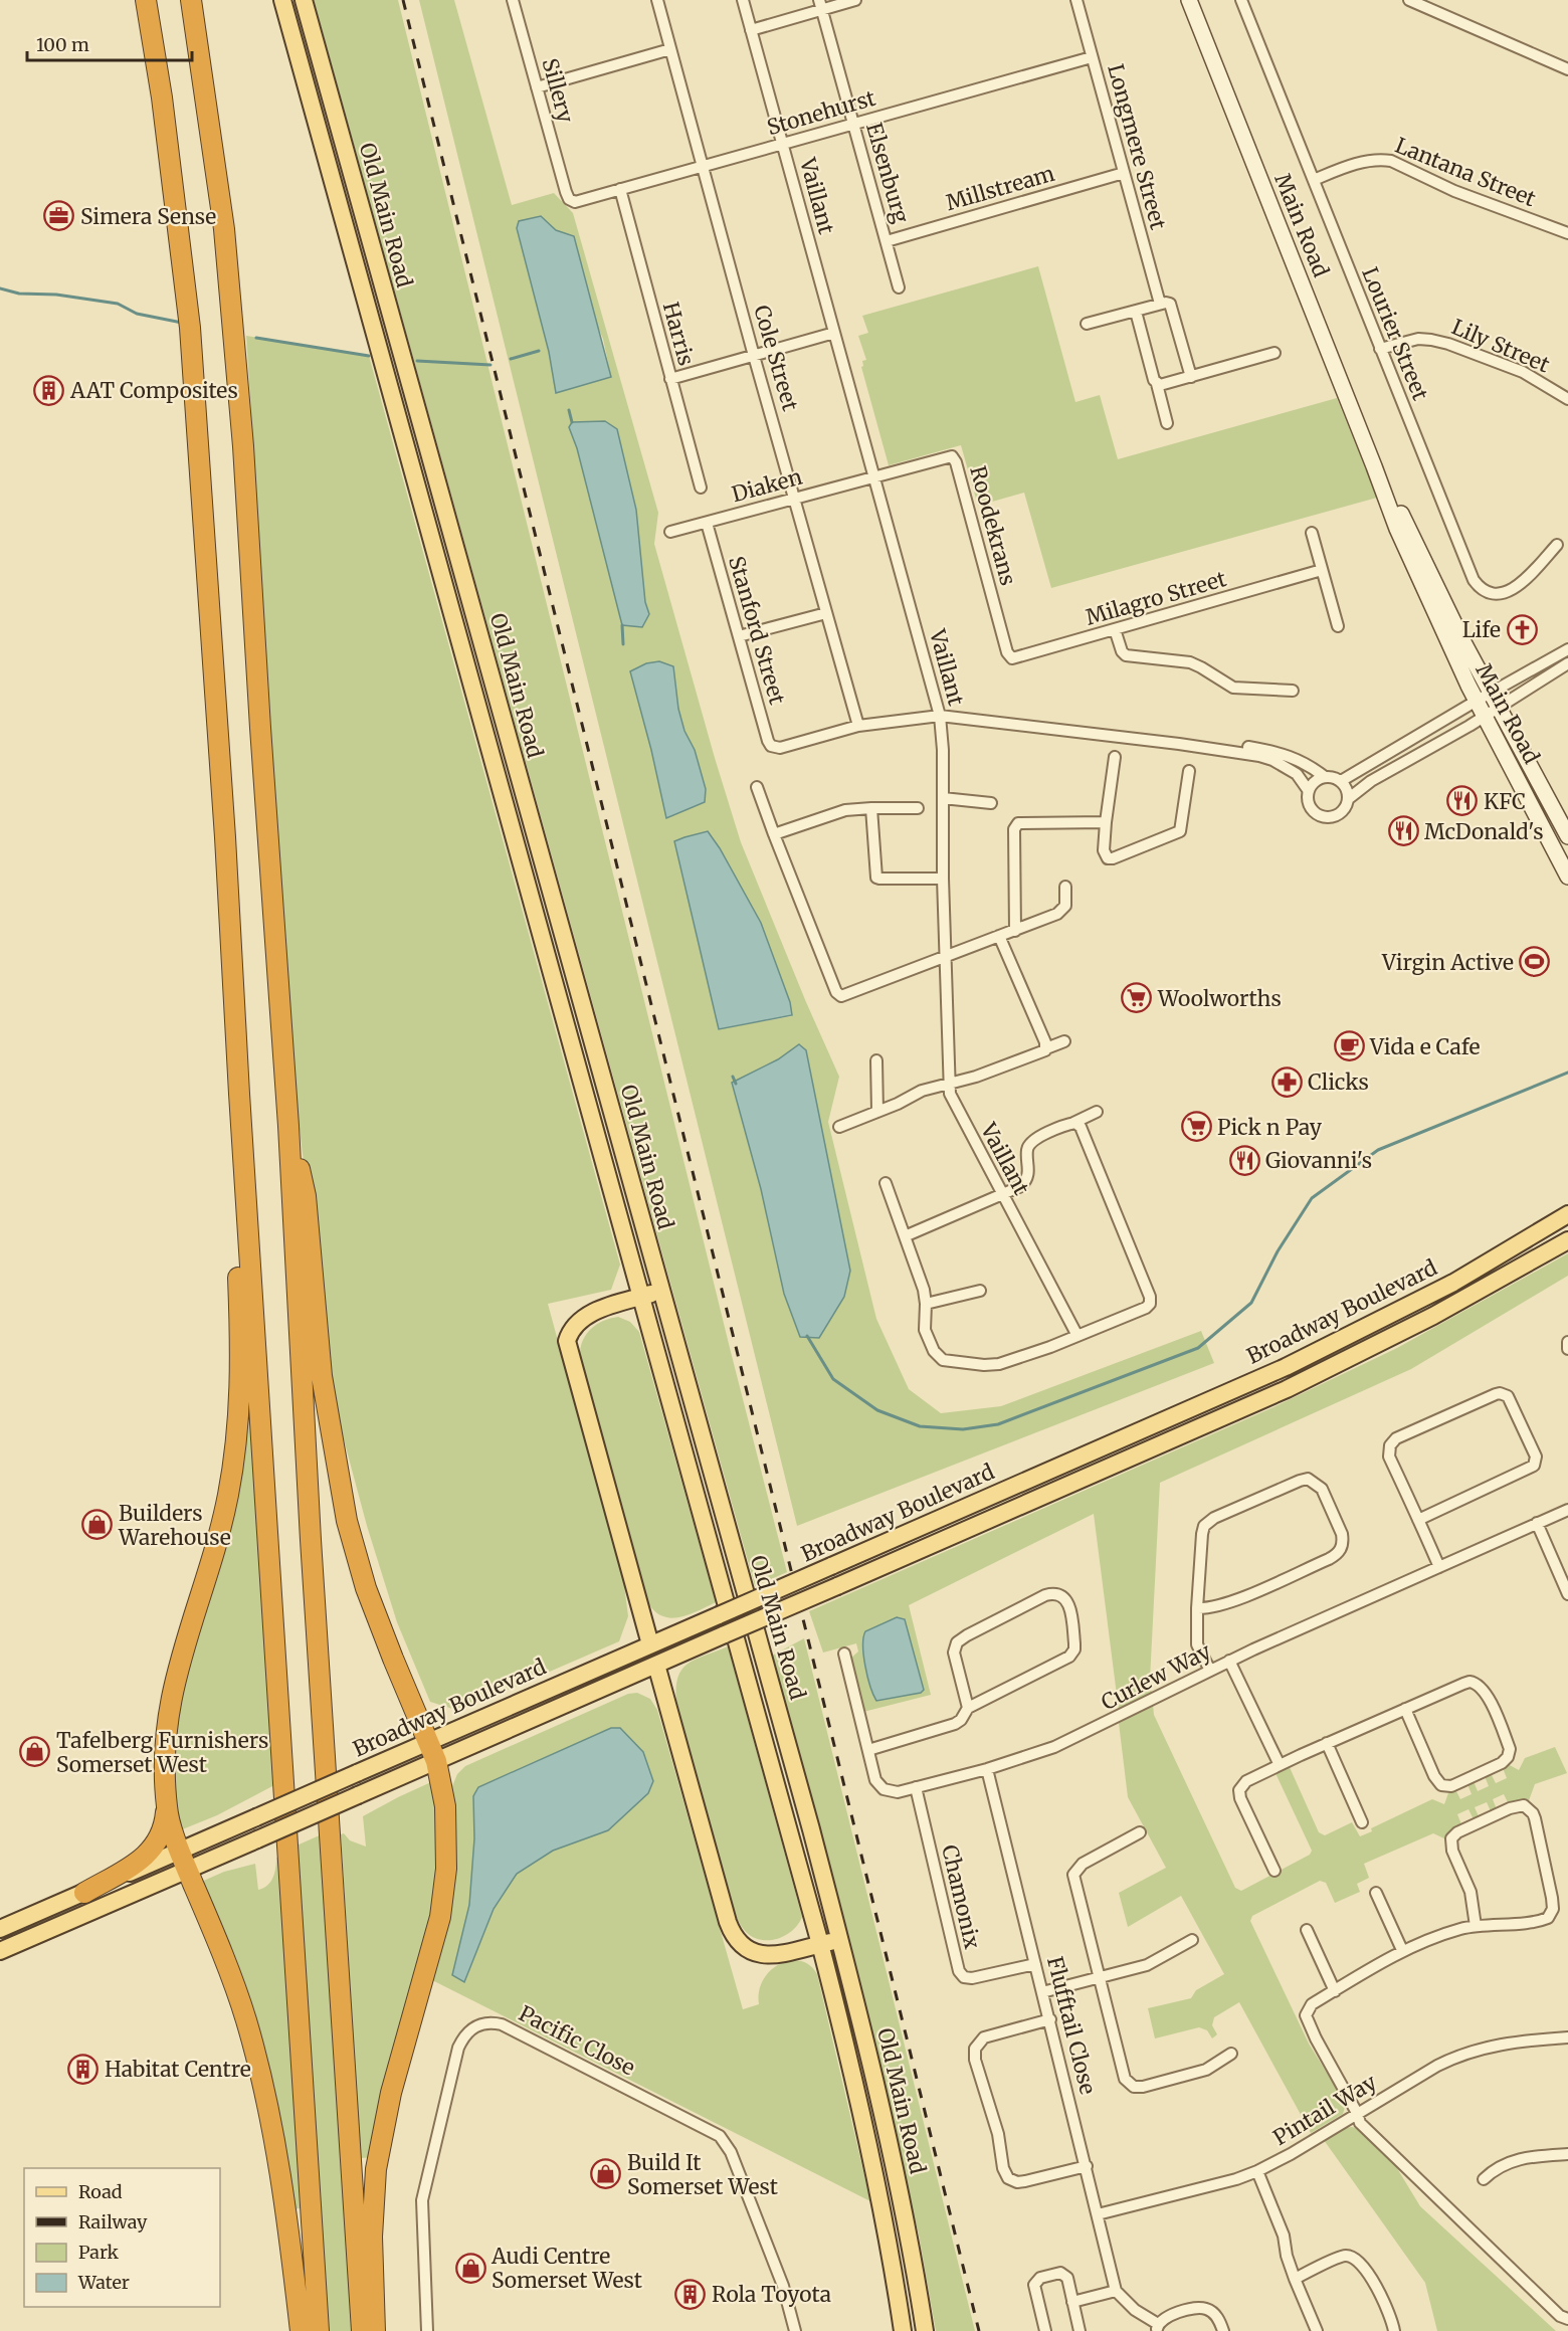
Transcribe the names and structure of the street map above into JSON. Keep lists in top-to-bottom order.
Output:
{
  "streets": {
    "main road": ["Old Main Road", "Main Road", "Broadway Boulevard"],
    "street": [
      "Sillery",
      "Stonehurst",
      "Longmere Street",
      "Lantana Street",
      "Elsenburg",
      "Millstream",
      "Vaillant",
      "Harris",
      "Lourier Street",
      "Lily Street",
      "Cole Street",
      "Diaken",
      "Roodekrans",
      "Milagro Street",
      "Stanford Street",
      "Curlew Way",
      "Chamonix",
      "Flufftail Close",
      "Pacific Close",
      "Pintail Way"
    ]
  },
  "crossings": [
    ["Sillery", "Stonehurst"],
    ["Stonehurst", "Longmere Street"],
    ["Stonehurst", "Elsenburg"],
    ["Stonehurst", "Vaillant"],
    ["Stonehurst", "Harris"],
    ["Stonehurst", "Cole Street"],
    ["Longmere Street", "Millstream"],
    ["Lantana Street", "Lourier Street"],
    ["Elsenburg", "Millstream"],
    ["Vaillant", "Diaken"],
    ["Vaillant", "Roodekrans"],
    ["Lourier Street", "Lily Street"],
    ["Cole Street", "Diaken"],
    ["Cole Street", "Stanford Street"],
    ["Diaken", "Roodekrans"],
    ["Diaken", "Stanford Street"],
    ["Roodekrans", "Milagro Street"],
    ["Curlew Way", "Chamonix"],
    ["Curlew Way", "Flufftail Close"],
    ["Chamonix", "Flufftail Close"],
    ["Flufftail Close", "Pintail Way"]
  ],
  "places": {
    "office": ["Simera Sense"],
    "building": ["AAT Composites", "Habitat Centre", "Rola Toyota"],
    "church": ["Life"],
    "restaurant": ["KFC", "McDonald's", "Giovanni's"],
    "sports": ["Virgin Active"],
    "supermarket": ["Woolworths", "Pick n Pay"],
    "cafe": ["Vida e Cafe"],
    "pharmacy": ["Clicks"],
    "shop": [
      "Builders Warehouse",
      "Tafelberg Furnishers Somerset West",
      "Build It Somerset West",
      "Audi Centre Somerset West"
    ]
  },
  "legend": [
    "Road",
    "Railway",
    "Park",
    "Water"
  ],
  "scale_bar": "100 m"
}
